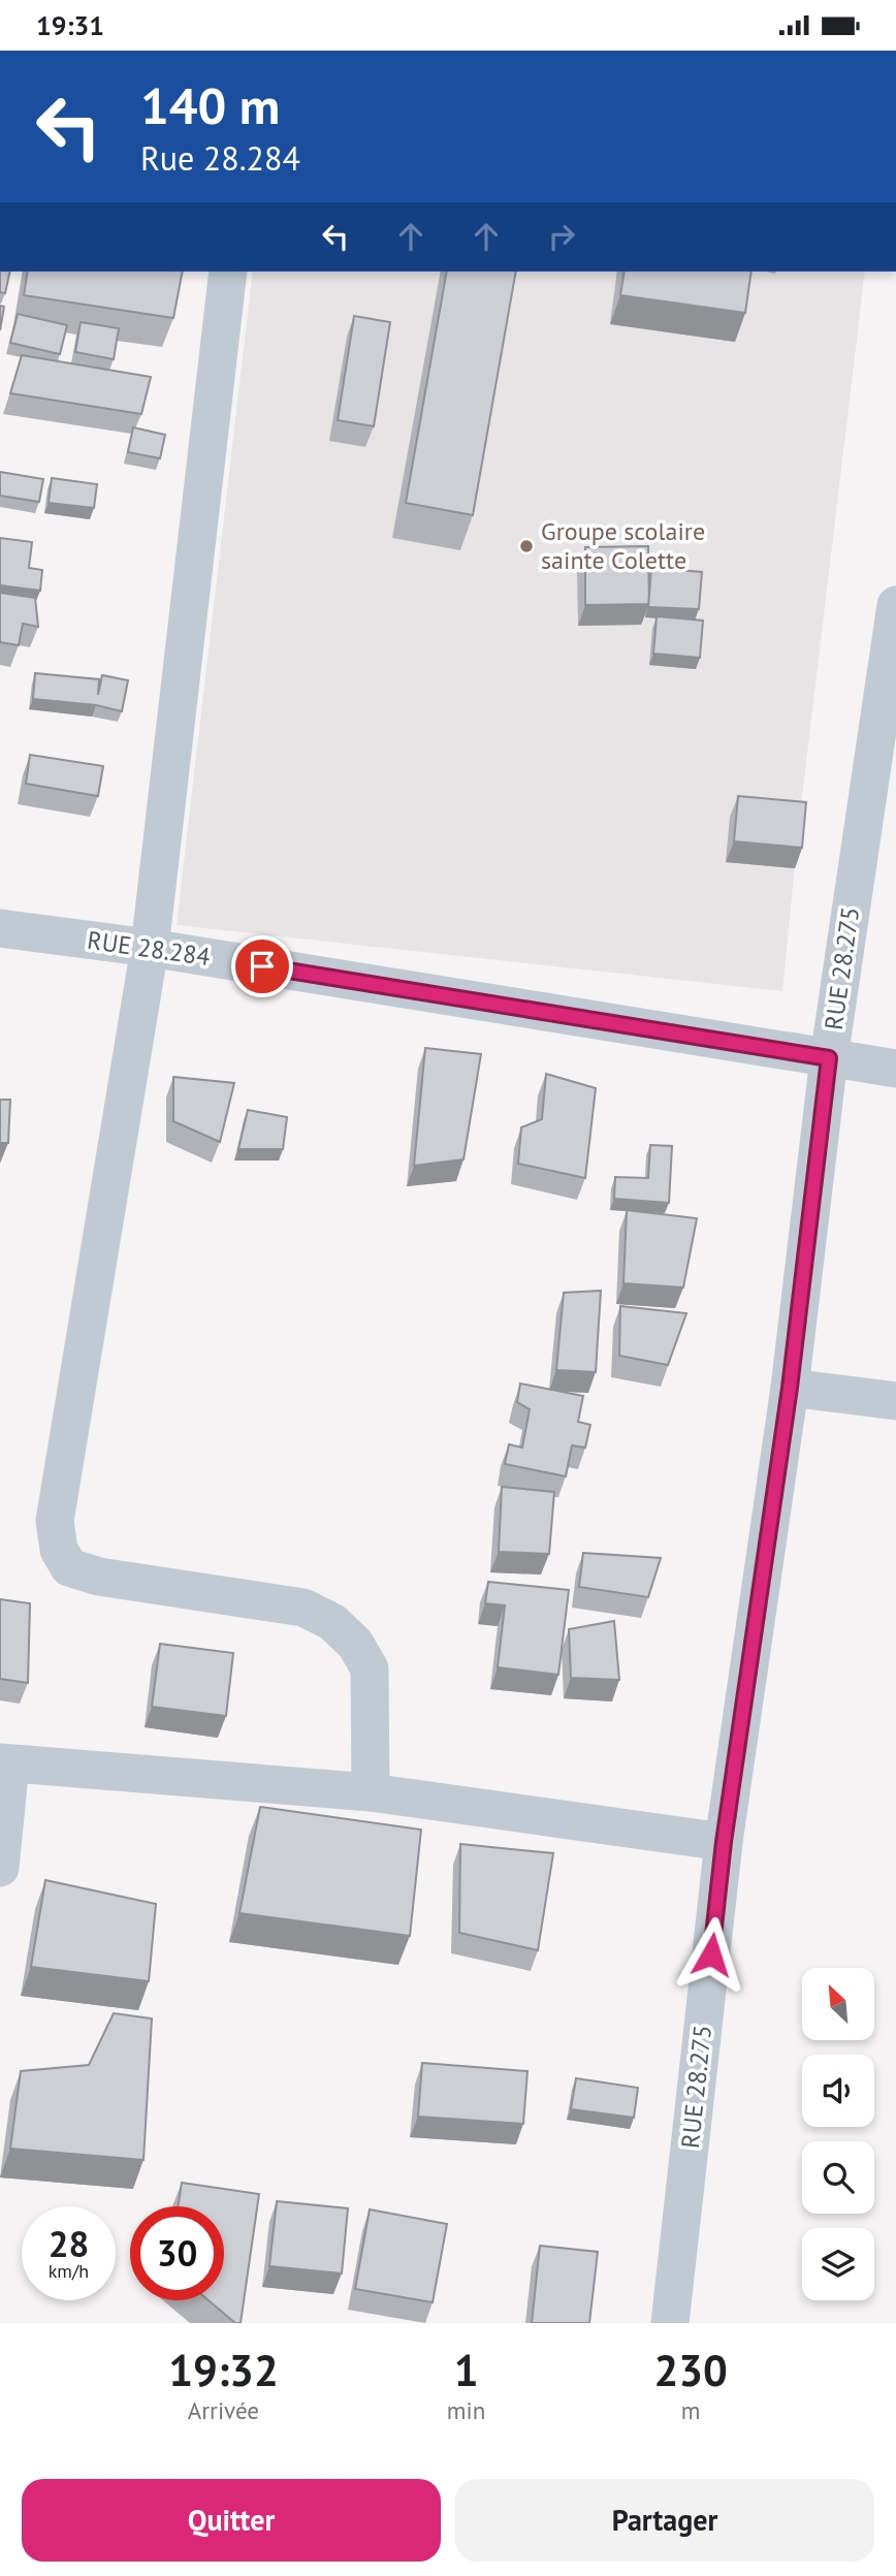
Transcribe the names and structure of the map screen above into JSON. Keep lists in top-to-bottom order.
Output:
{
  "streets": {
    "street": ["RUE 28.284", "RUE 28.275"]
  },
  "crossings": [
    ["RUE 28.284", "RUE 28.275"]
  ],
  "places": ["Groupe scolaire sainte Colette"],
  "north": "top left",
  "page": {
    "status": "19:31",
    "turn": ["140 m", "Rue 28.284"],
    "speed": "28 km/h",
    "limit": "30",
    "eta": [
      "19:32",
      "Arrivée",
      "1",
      "min",
      "230",
      "m"
    ],
    "buttons": ["Quitter", "Partager"]
  }
}
